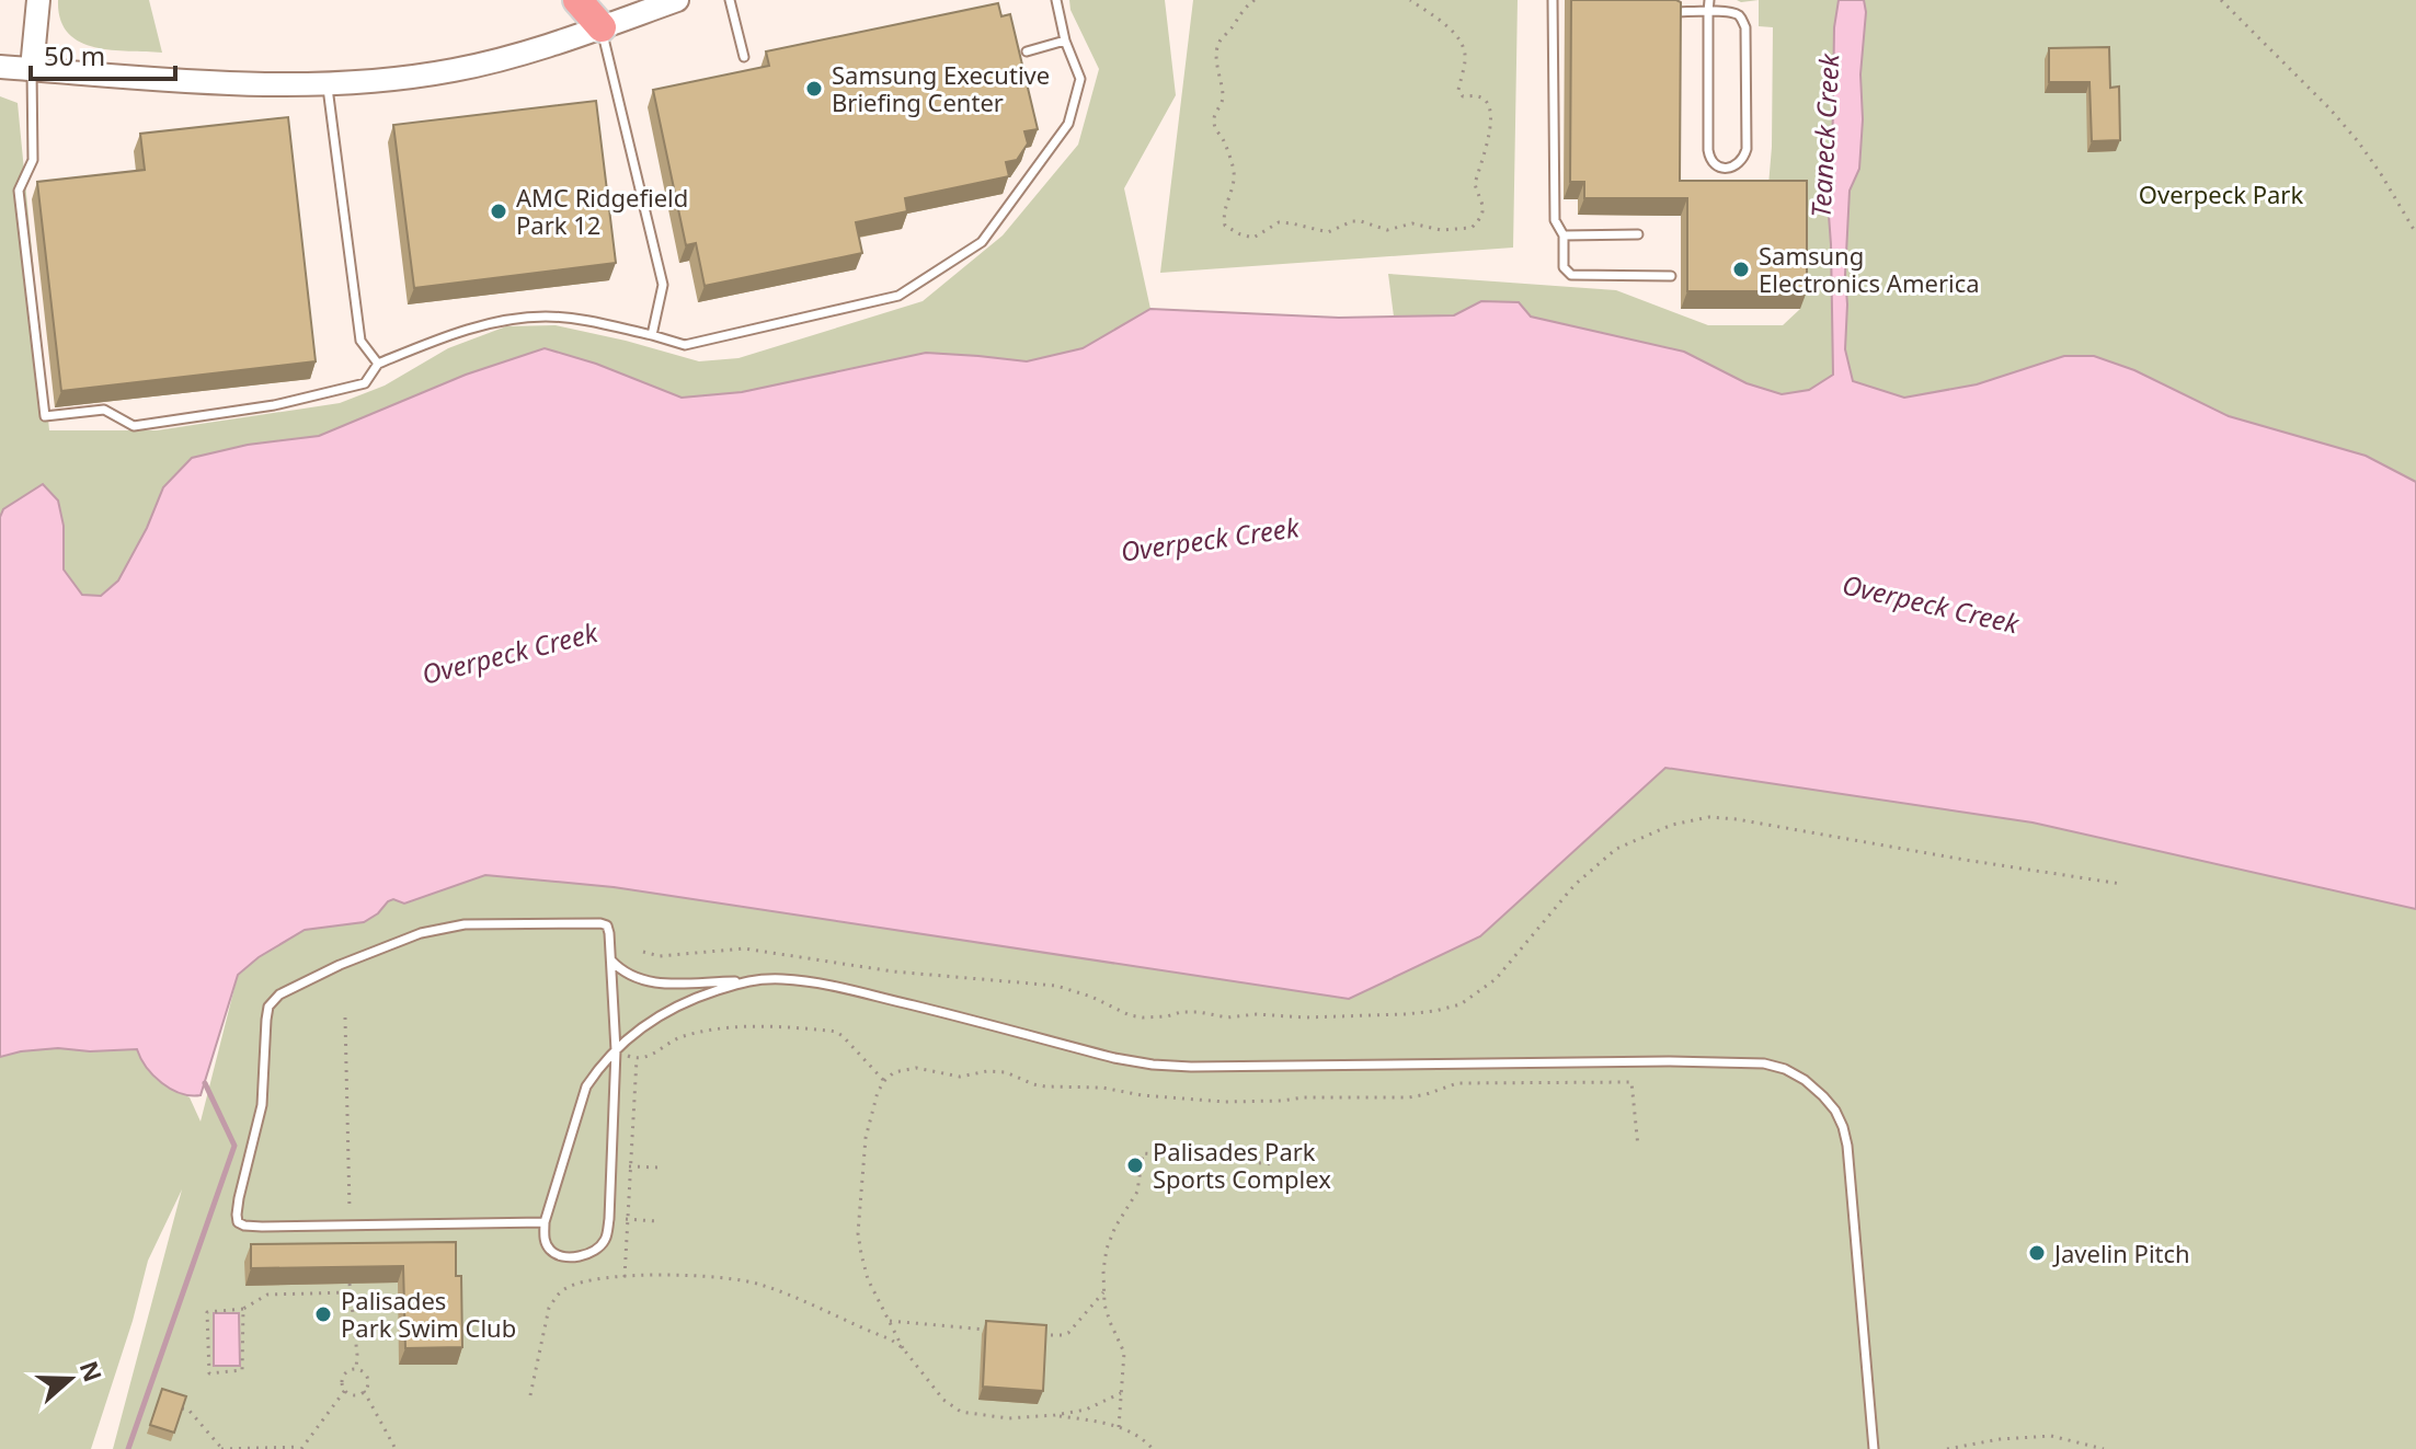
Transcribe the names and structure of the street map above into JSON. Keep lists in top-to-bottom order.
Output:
{
  "water": ["Teaneck Creek", "Overpeck Creek"],
  "parks": ["Overpeck Park"],
  "places": [
    "Samsung Executive Briefing Center",
    "AMC Ridgefield Park 12",
    "Samsung Electronics America",
    "Palisades Park Sports Complex",
    "Javelin Pitch",
    "Palisades Park Swim Club"
  ],
  "scale_bar": "50 m",
  "north": "right"
}
